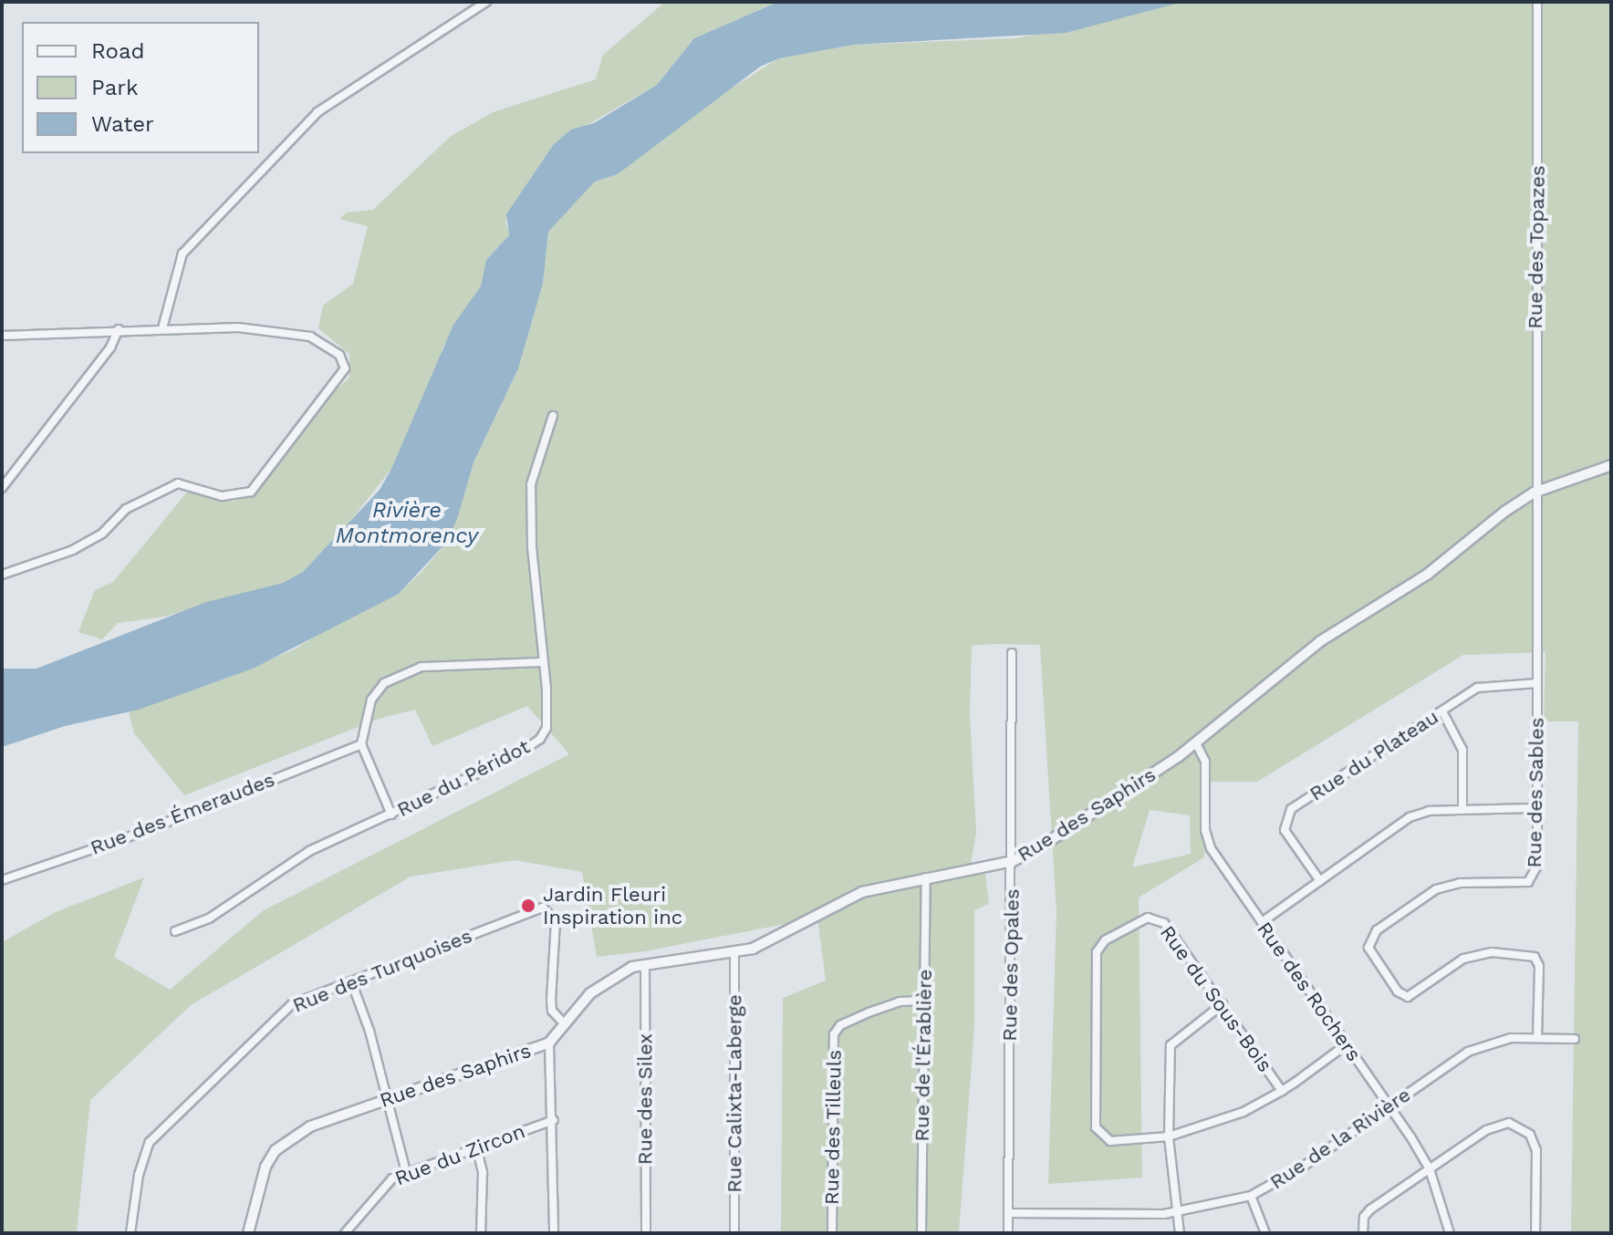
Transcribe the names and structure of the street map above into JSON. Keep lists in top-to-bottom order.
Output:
{
  "streets": {
    "street": [
      "Rue des Topazes",
      "Rue du Plateau",
      "Rue du Péridot",
      "Rue des Sables",
      "Rue des Émeraudes",
      "Rue des Saphirs",
      "Rue des Opales",
      "Rue des Turquoises",
      "Rue des Rochers",
      "Rue du Sous-Bois",
      "Rue de l'Érablière",
      "Rue Calixta-Laberge",
      "Rue des Silex",
      "Rue des Tilleuls",
      "Rue de la Rivière",
      "Rue du Zircon"
    ]
  },
  "crossings": [
    ["Rue des Topazes", "Rue des Sables"],
    ["Rue des Topazes", "Rue des Saphirs"],
    ["Rue du Plateau", "Rue des Sables"],
    ["Rue des Sables", "Rue des Saphirs"],
    ["Rue des Sables", "Rue de la Rivière"],
    ["Rue des Saphirs", "Rue des Opales"],
    ["Rue des Saphirs", "Rue des Turquoises"],
    ["Rue des Saphirs", "Rue des Rochers"],
    ["Rue des Saphirs", "Rue de l'Érablière"],
    ["Rue des Saphirs", "Rue Calixta-Laberge"],
    ["Rue des Saphirs", "Rue des Silex"],
    ["Rue des Opales", "Rue de la Rivière"],
    ["Rue des Rochers", "Rue du Sous-Bois"],
    ["Rue des Rochers", "Rue de la Rivière"],
    ["Rue de l'Érablière", "Rue des Tilleuls"]
  ],
  "water": ["Rivière Montmorency"],
  "places": ["Jardin Fleuri Inspiration inc"],
  "legend": ["Road", "Park", "Water"]
}
